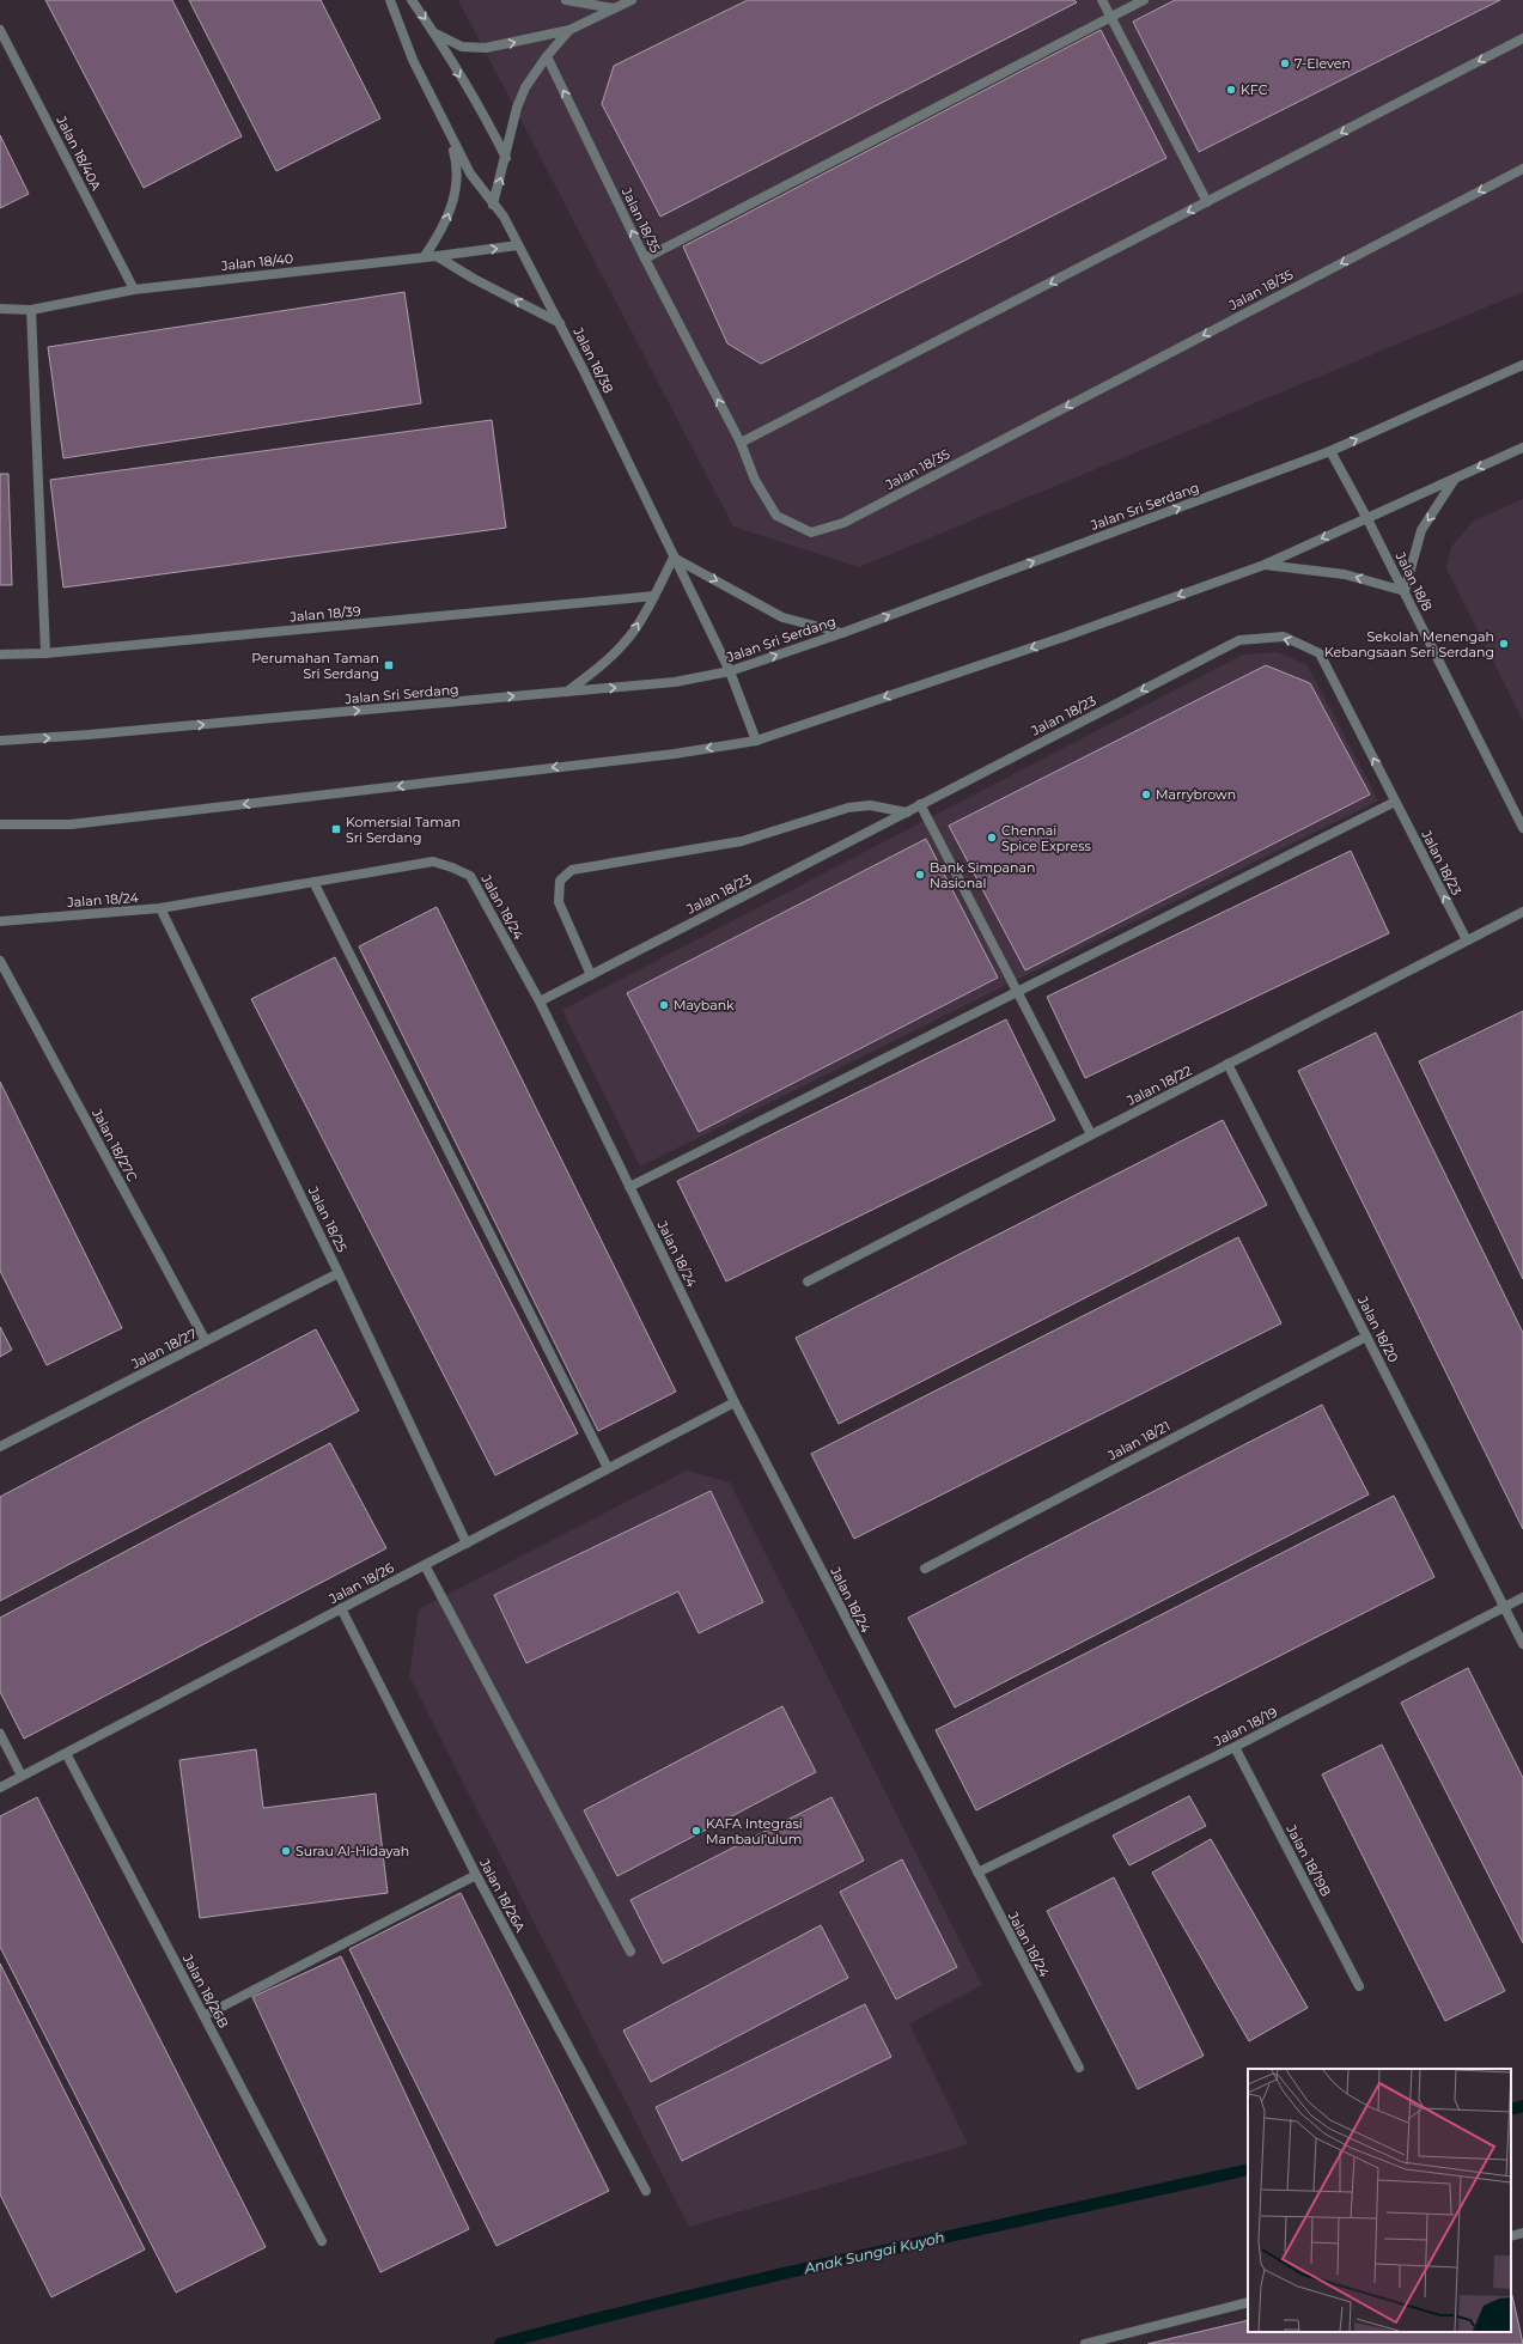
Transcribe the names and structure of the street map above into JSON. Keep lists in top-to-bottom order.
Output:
{
  "streets": {
    "street": [
      "Jalan 18/40A",
      "Jalan 18/35",
      "Jalan 18/40",
      "Jalan 18/38",
      "Jalan Sri Serdang",
      "Jalan 18/8",
      "Jalan 18/39",
      "Jalan 18/23",
      "Jalan 18/24",
      "Jalan 18/22",
      "Jalan 18/27C",
      "Jalan 18/25",
      "Jalan 18/20",
      "Jalan 18/27",
      "Jalan 18/21",
      "Jalan 18/26",
      "Jalan 18/19",
      "Jalan 18/19B",
      "Jalan 18/26A",
      "Jalan 18/26B"
    ]
  },
  "crossings": [
    ["Jalan 18/40A", "Jalan 18/40"],
    ["Jalan 18/40", "Jalan 18/38"],
    ["Jalan 18/38", "Jalan Sri Serdang"],
    ["Jalan Sri Serdang", "Jalan 18/8"],
    ["Jalan 18/23", "Jalan 18/24"],
    ["Jalan 18/23", "Jalan 18/22"],
    ["Jalan 18/24", "Jalan 18/25"],
    ["Jalan 18/24", "Jalan 18/26"],
    ["Jalan 18/24", "Jalan 18/19"],
    ["Jalan 18/22", "Jalan 18/20"],
    ["Jalan 18/27C", "Jalan 18/27"],
    ["Jalan 18/25", "Jalan 18/27"],
    ["Jalan 18/25", "Jalan 18/26"],
    ["Jalan 18/20", "Jalan 18/21"],
    ["Jalan 18/20", "Jalan 18/19"],
    ["Jalan 18/26", "Jalan 18/26A"],
    ["Jalan 18/26", "Jalan 18/26B"],
    ["Jalan 18/19", "Jalan 18/19B"]
  ],
  "water": ["Anak Sungai Kuyoh"],
  "places": {
    "other": [
      "7-Eleven",
      "KFC",
      "Sekolah Menengah Kebangsaan Seri Serdang",
      "Marrybrown",
      "Chennai Spice Express",
      "Bank Simpanan Nasional",
      "Maybank",
      "KAFA Integrasi Manbaul'ulum",
      "Surau Al-Hidayah"
    ],
    "transit": ["Perumahan Taman Sri Serdang", "Komersial Taman Sri Serdang"]
  }
}
